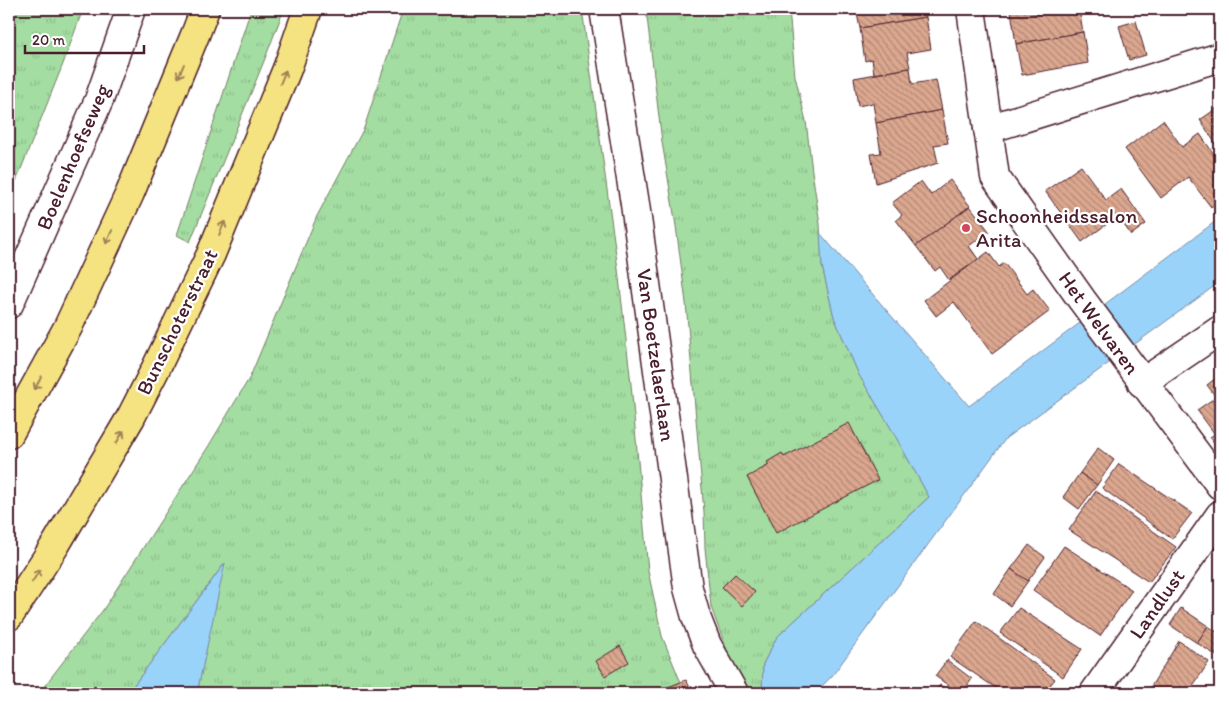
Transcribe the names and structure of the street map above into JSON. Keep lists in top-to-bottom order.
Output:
{
  "streets": {
    "main road": ["Bunschoterstraat"],
    "street": [
      "Boelenhoefseweg",
      "Het Welvaren",
      "Van Boetzelaerlaan",
      "Landlust"
    ]
  },
  "places": ["Schoonheidssalon Arita"],
  "scale_bar": "20 m"
}
